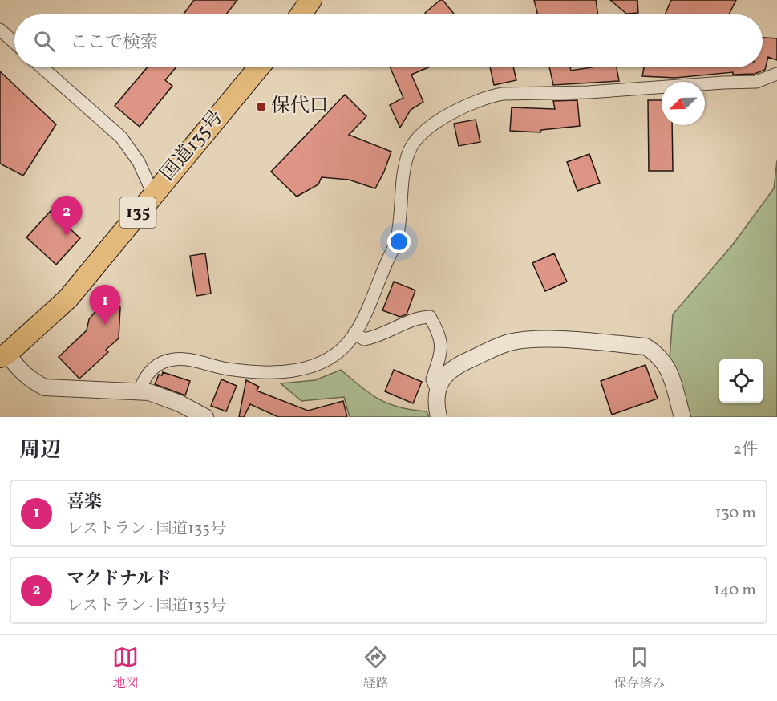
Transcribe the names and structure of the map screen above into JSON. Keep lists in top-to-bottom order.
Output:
{
  "streets": {
    "highway": ["国道135号", "135"]
  },
  "places": {
    "transit": ["保代口"]
  },
  "north": "bottom left",
  "page": {
    "search": "ここで検索",
    "pins": ["2", "1"],
    "heading": ["周辺", "2件"],
    "list": [
      {
        "mark": "1",
        "name": "喜楽",
        "note": "レストラン · 国道135号",
        "value": "130 m"
      },
      {
        "mark": "2",
        "name": "マクドナルド",
        "note": "レストラン · 国道135号",
        "value": "140 m"
      }
    ],
    "nav": ["地図", "経路", "保存済み"]
  }
}
